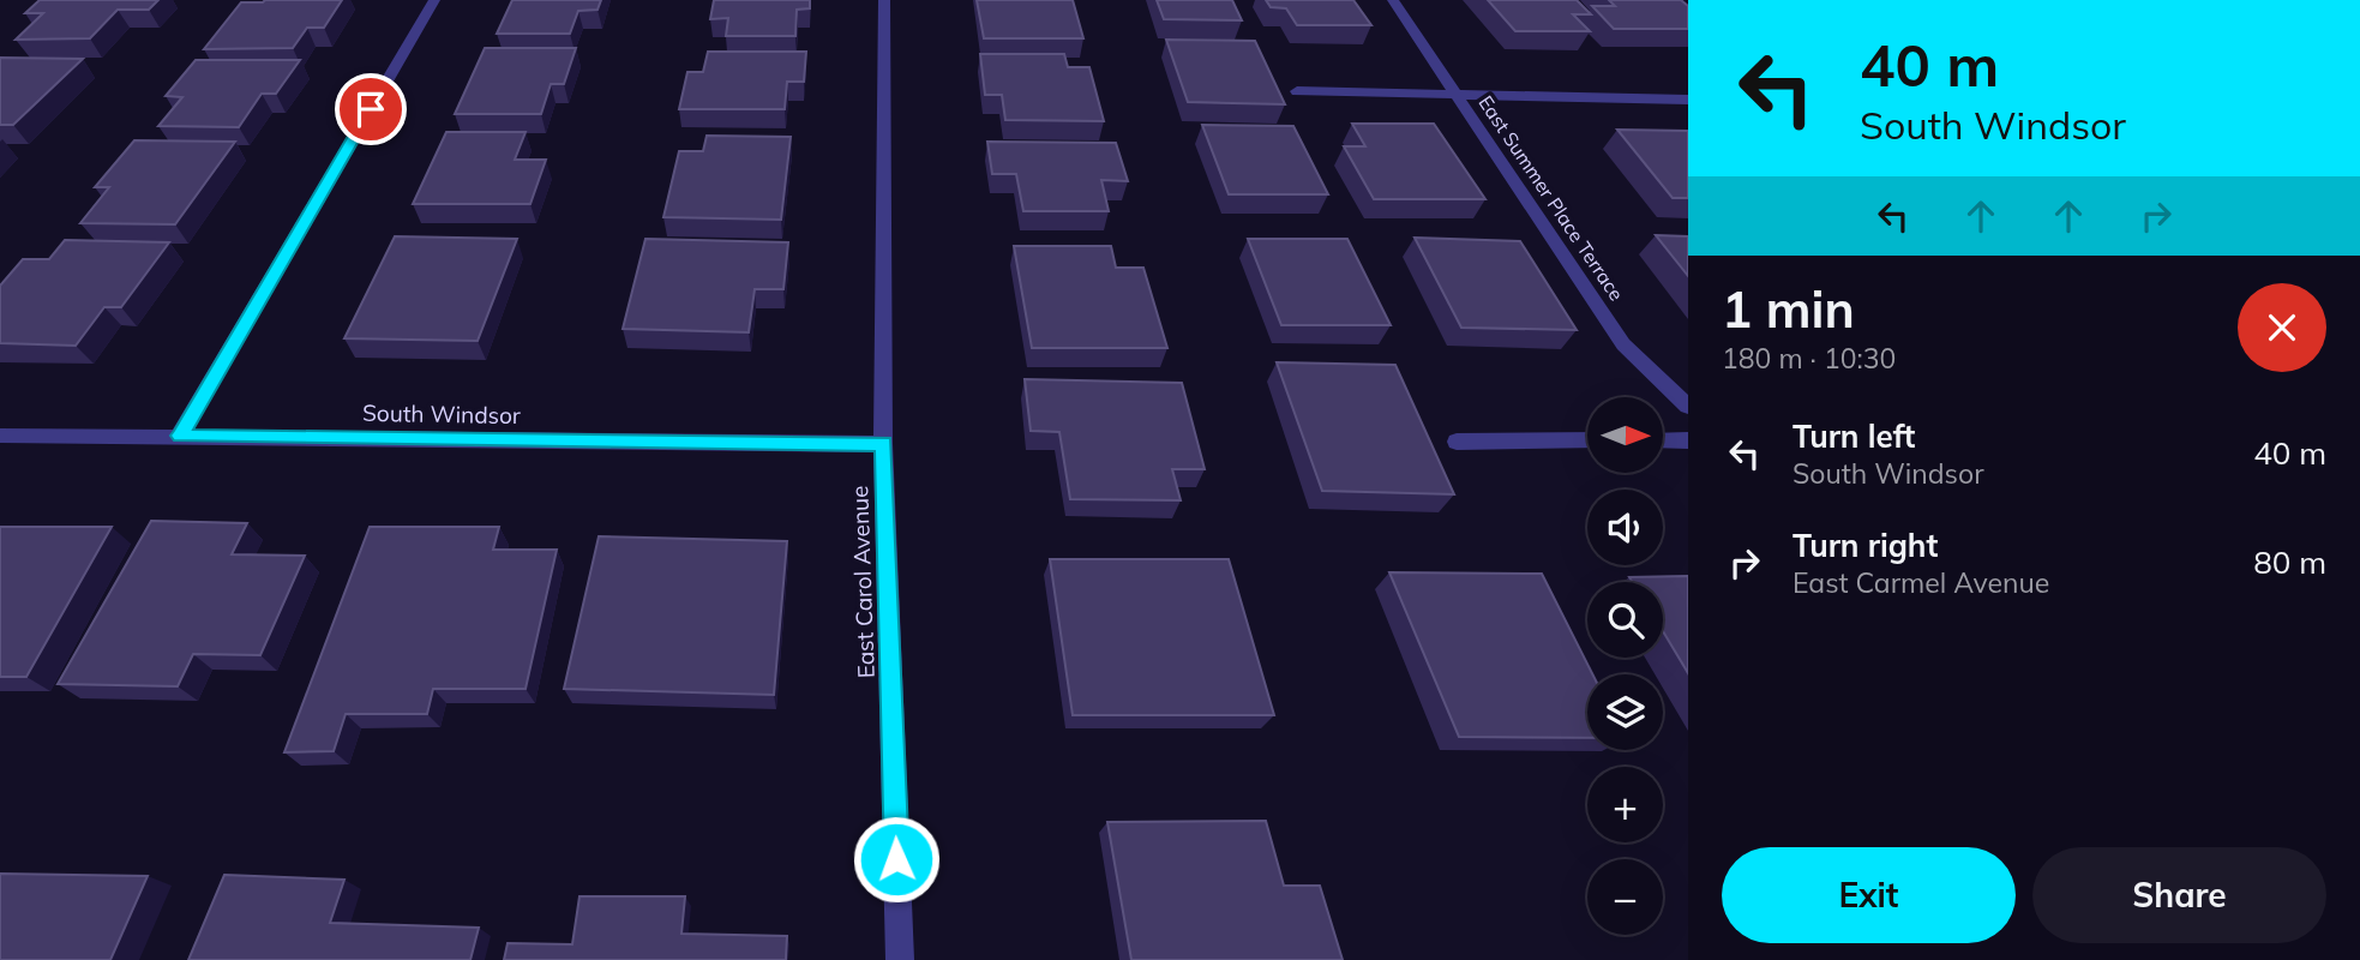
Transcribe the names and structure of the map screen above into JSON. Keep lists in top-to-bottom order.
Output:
{
  "streets": {
    "street": ["East Summer Place Terrace", "South Windsor", "East Carol Avenue"]
  },
  "crossings": [
    ["South Windsor", "East Carol Avenue"]
  ],
  "north": "right",
  "page": {
    "turn": ["40 m", "South Windsor"],
    "heading": ["1 min", "180 m · 10:30"],
    "map_buttons": ["+", "−"],
    "list": [
      {
        "name": "Turn left",
        "note": "South Windsor",
        "value": "40 m"
      },
      {
        "name": "Turn right",
        "note": "East Carmel Avenue",
        "value": "80 m"
      }
    ],
    "buttons": ["Exit", "Share"]
  }
}
